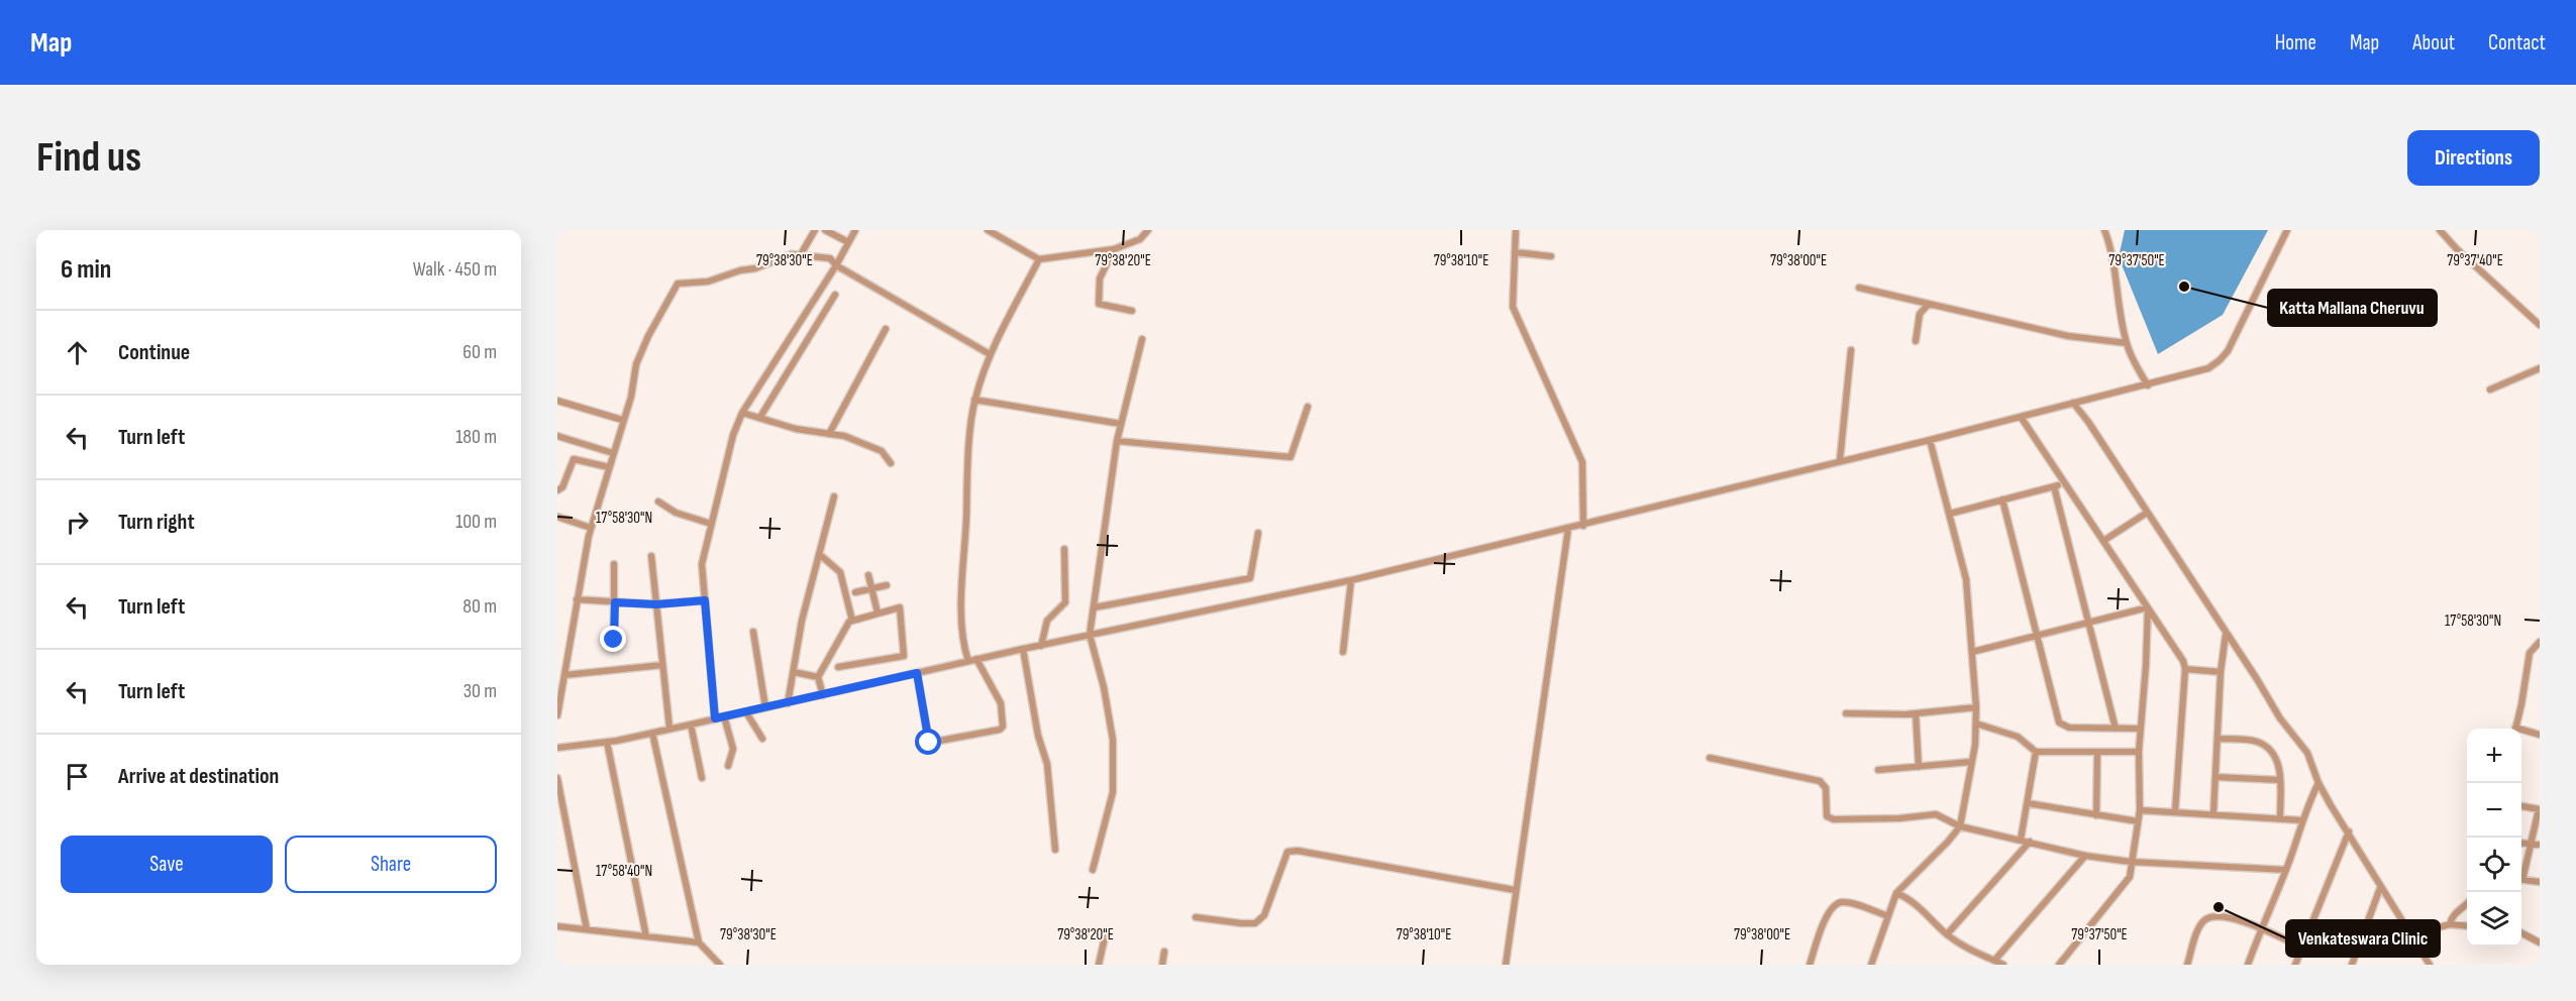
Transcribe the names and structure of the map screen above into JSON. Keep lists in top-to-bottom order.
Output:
{
  "places": ["Katta Mallana Cheruvu", "Venkateswara Clinic"],
  "page": {
    "header": "Map",
    "nav": [
      "Home",
      "Map",
      "About",
      "Contact"
    ],
    "buttons": [
      "Directions",
      ["Save", "Share"]
    ],
    "title": "Find us",
    "heading": ["6 min", "Walk · 450 m"],
    "list": [
      ["Continue", "60 m"],
      ["Turn left", "180 m"],
      ["Turn right", "100 m"],
      ["Turn left", "80 m"],
      ["Turn left", "30 m"],
      "Arrive at destination"
    ],
    "map_buttons": ["+", "−"]
  },
  "coordinates": [
    "79°38'30\"E",
    "79°38'20\"E",
    "79°38'10\"E",
    "79°38'00\"E",
    "79°37'50\"E",
    "79°37'40\"E",
    "17°58'30\"N",
    "17°58'40\"N"
  ]
}
